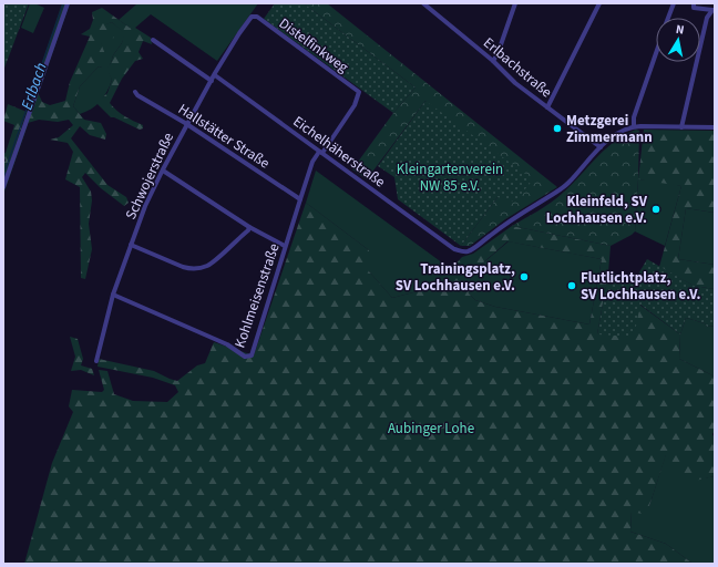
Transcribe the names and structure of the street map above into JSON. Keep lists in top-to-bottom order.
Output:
{
  "streets": {
    "street": [
      "Distelfinkweg",
      "Erlbachstraße",
      "Hallstätter Straße",
      "Eichelhäherstraße",
      "Schwojerstraße",
      "Kohlmeisenstraße"
    ]
  },
  "crossings": [
    ["Distelfinkweg", "Schwojerstraße"],
    ["Distelfinkweg", "Kohlmeisenstraße"],
    ["Erlbachstraße", "Eichelhäherstraße"],
    ["Hallstätter Straße", "Schwojerstraße"],
    ["Hallstätter Straße", "Kohlmeisenstraße"],
    ["Eichelhäherstraße", "Schwojerstraße"],
    ["Eichelhäherstraße", "Kohlmeisenstraße"],
    ["Schwojerstraße", "Kohlmeisenstraße"]
  ],
  "water": ["Erlbach"],
  "parks": ["Kleingartenverein NW 85 e.V.", "Aubinger Lohe"],
  "places": [
    "Metzgerei Zimmermann",
    "Kleinfeld, SV Lochhausen e.V.",
    "Trainingsplatz, SV Lochhausen e.V.",
    "Flutlichtplatz, SV Lochhausen e.V."
  ],
  "north": "top"
}
